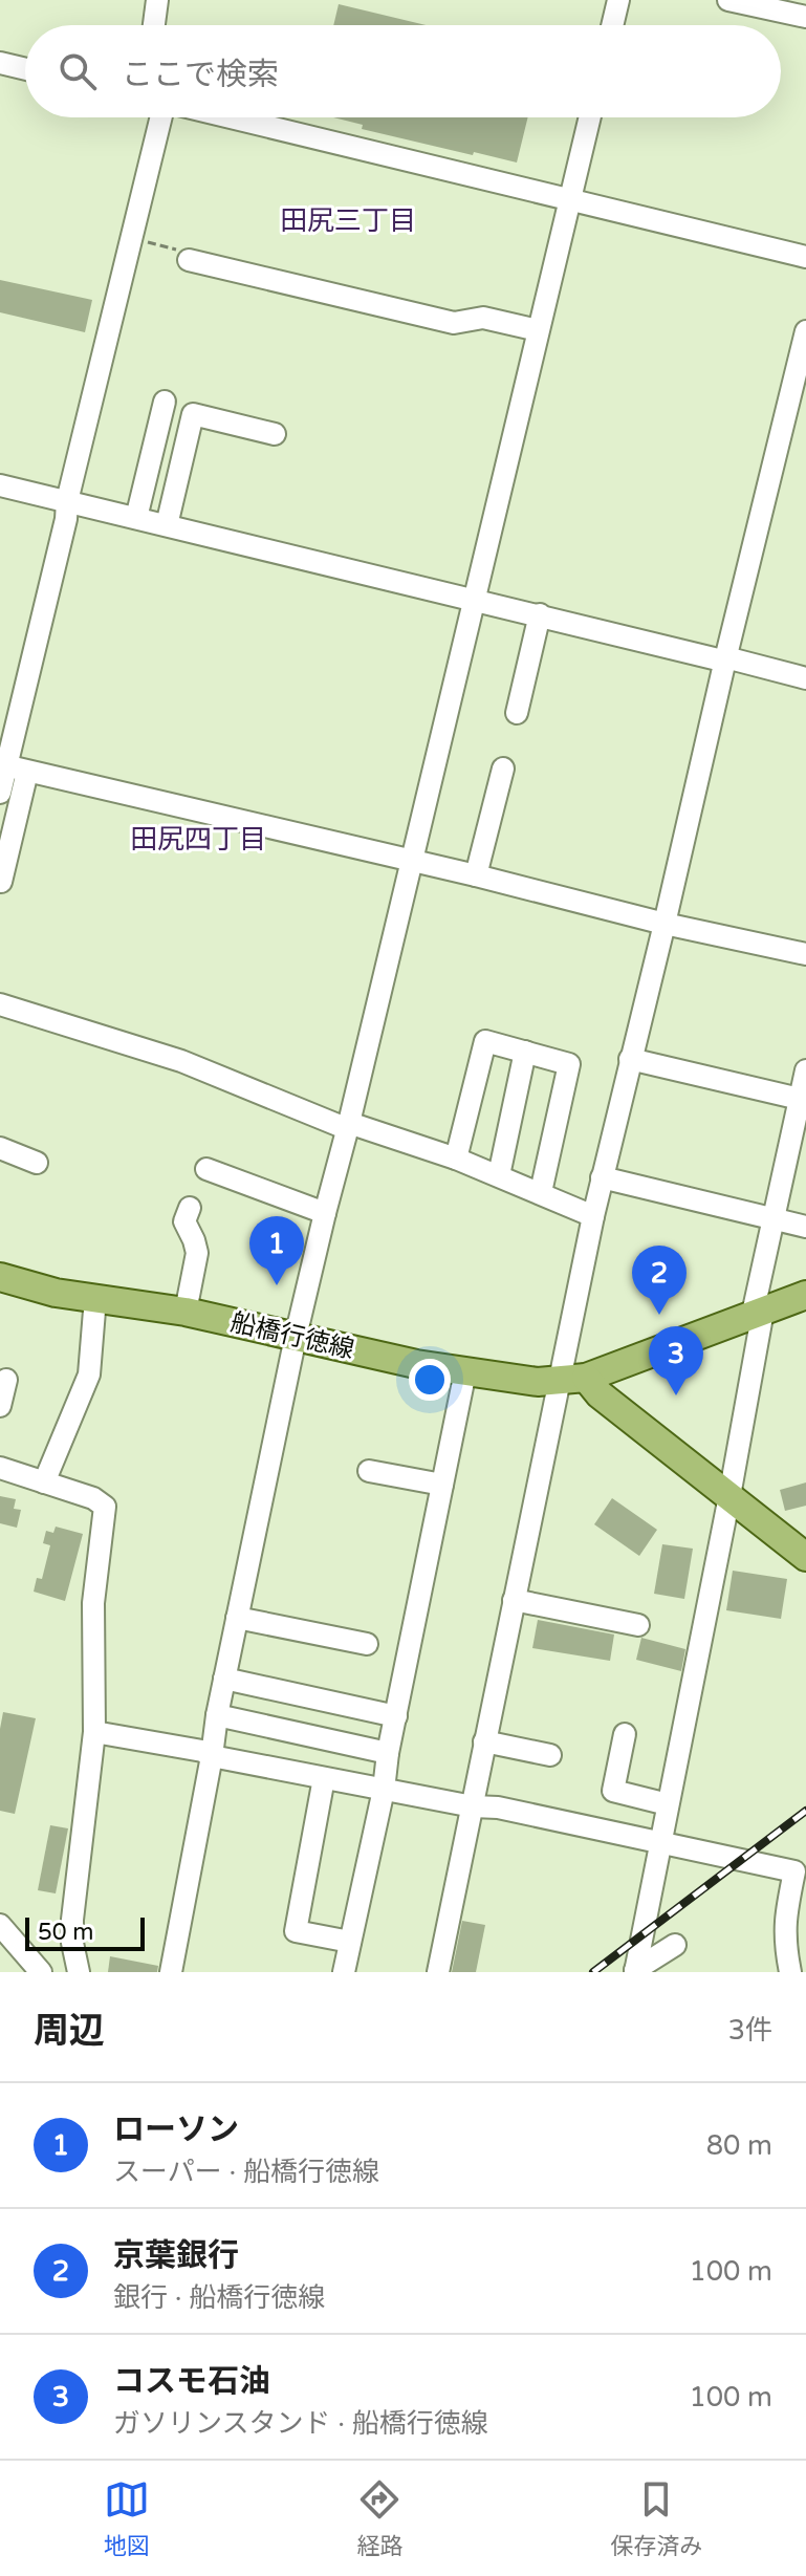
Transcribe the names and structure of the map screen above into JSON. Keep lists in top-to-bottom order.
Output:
{
  "streets": {
    "main road": ["船橋行徳線"]
  },
  "districts": ["田尻三丁目", "田尻四丁目"],
  "scale_bar": "50 m",
  "page": {
    "search": "ここで検索",
    "pins": ["1", "2", "3"],
    "scale": "50 m",
    "heading": ["周辺", "3件"],
    "list": [
      {
        "mark": "1",
        "name": "ローソン",
        "note": "スーパー · 船橋行徳線",
        "value": "80 m"
      },
      {
        "mark": "2",
        "name": "京葉銀行",
        "note": "銀行 · 船橋行徳線",
        "value": "100 m"
      },
      {
        "mark": "3",
        "name": "コスモ石油",
        "note": "ガソリンスタンド · 船橋行徳線",
        "value": "100 m"
      }
    ],
    "nav": ["地図", "経路", "保存済み"]
  }
}
